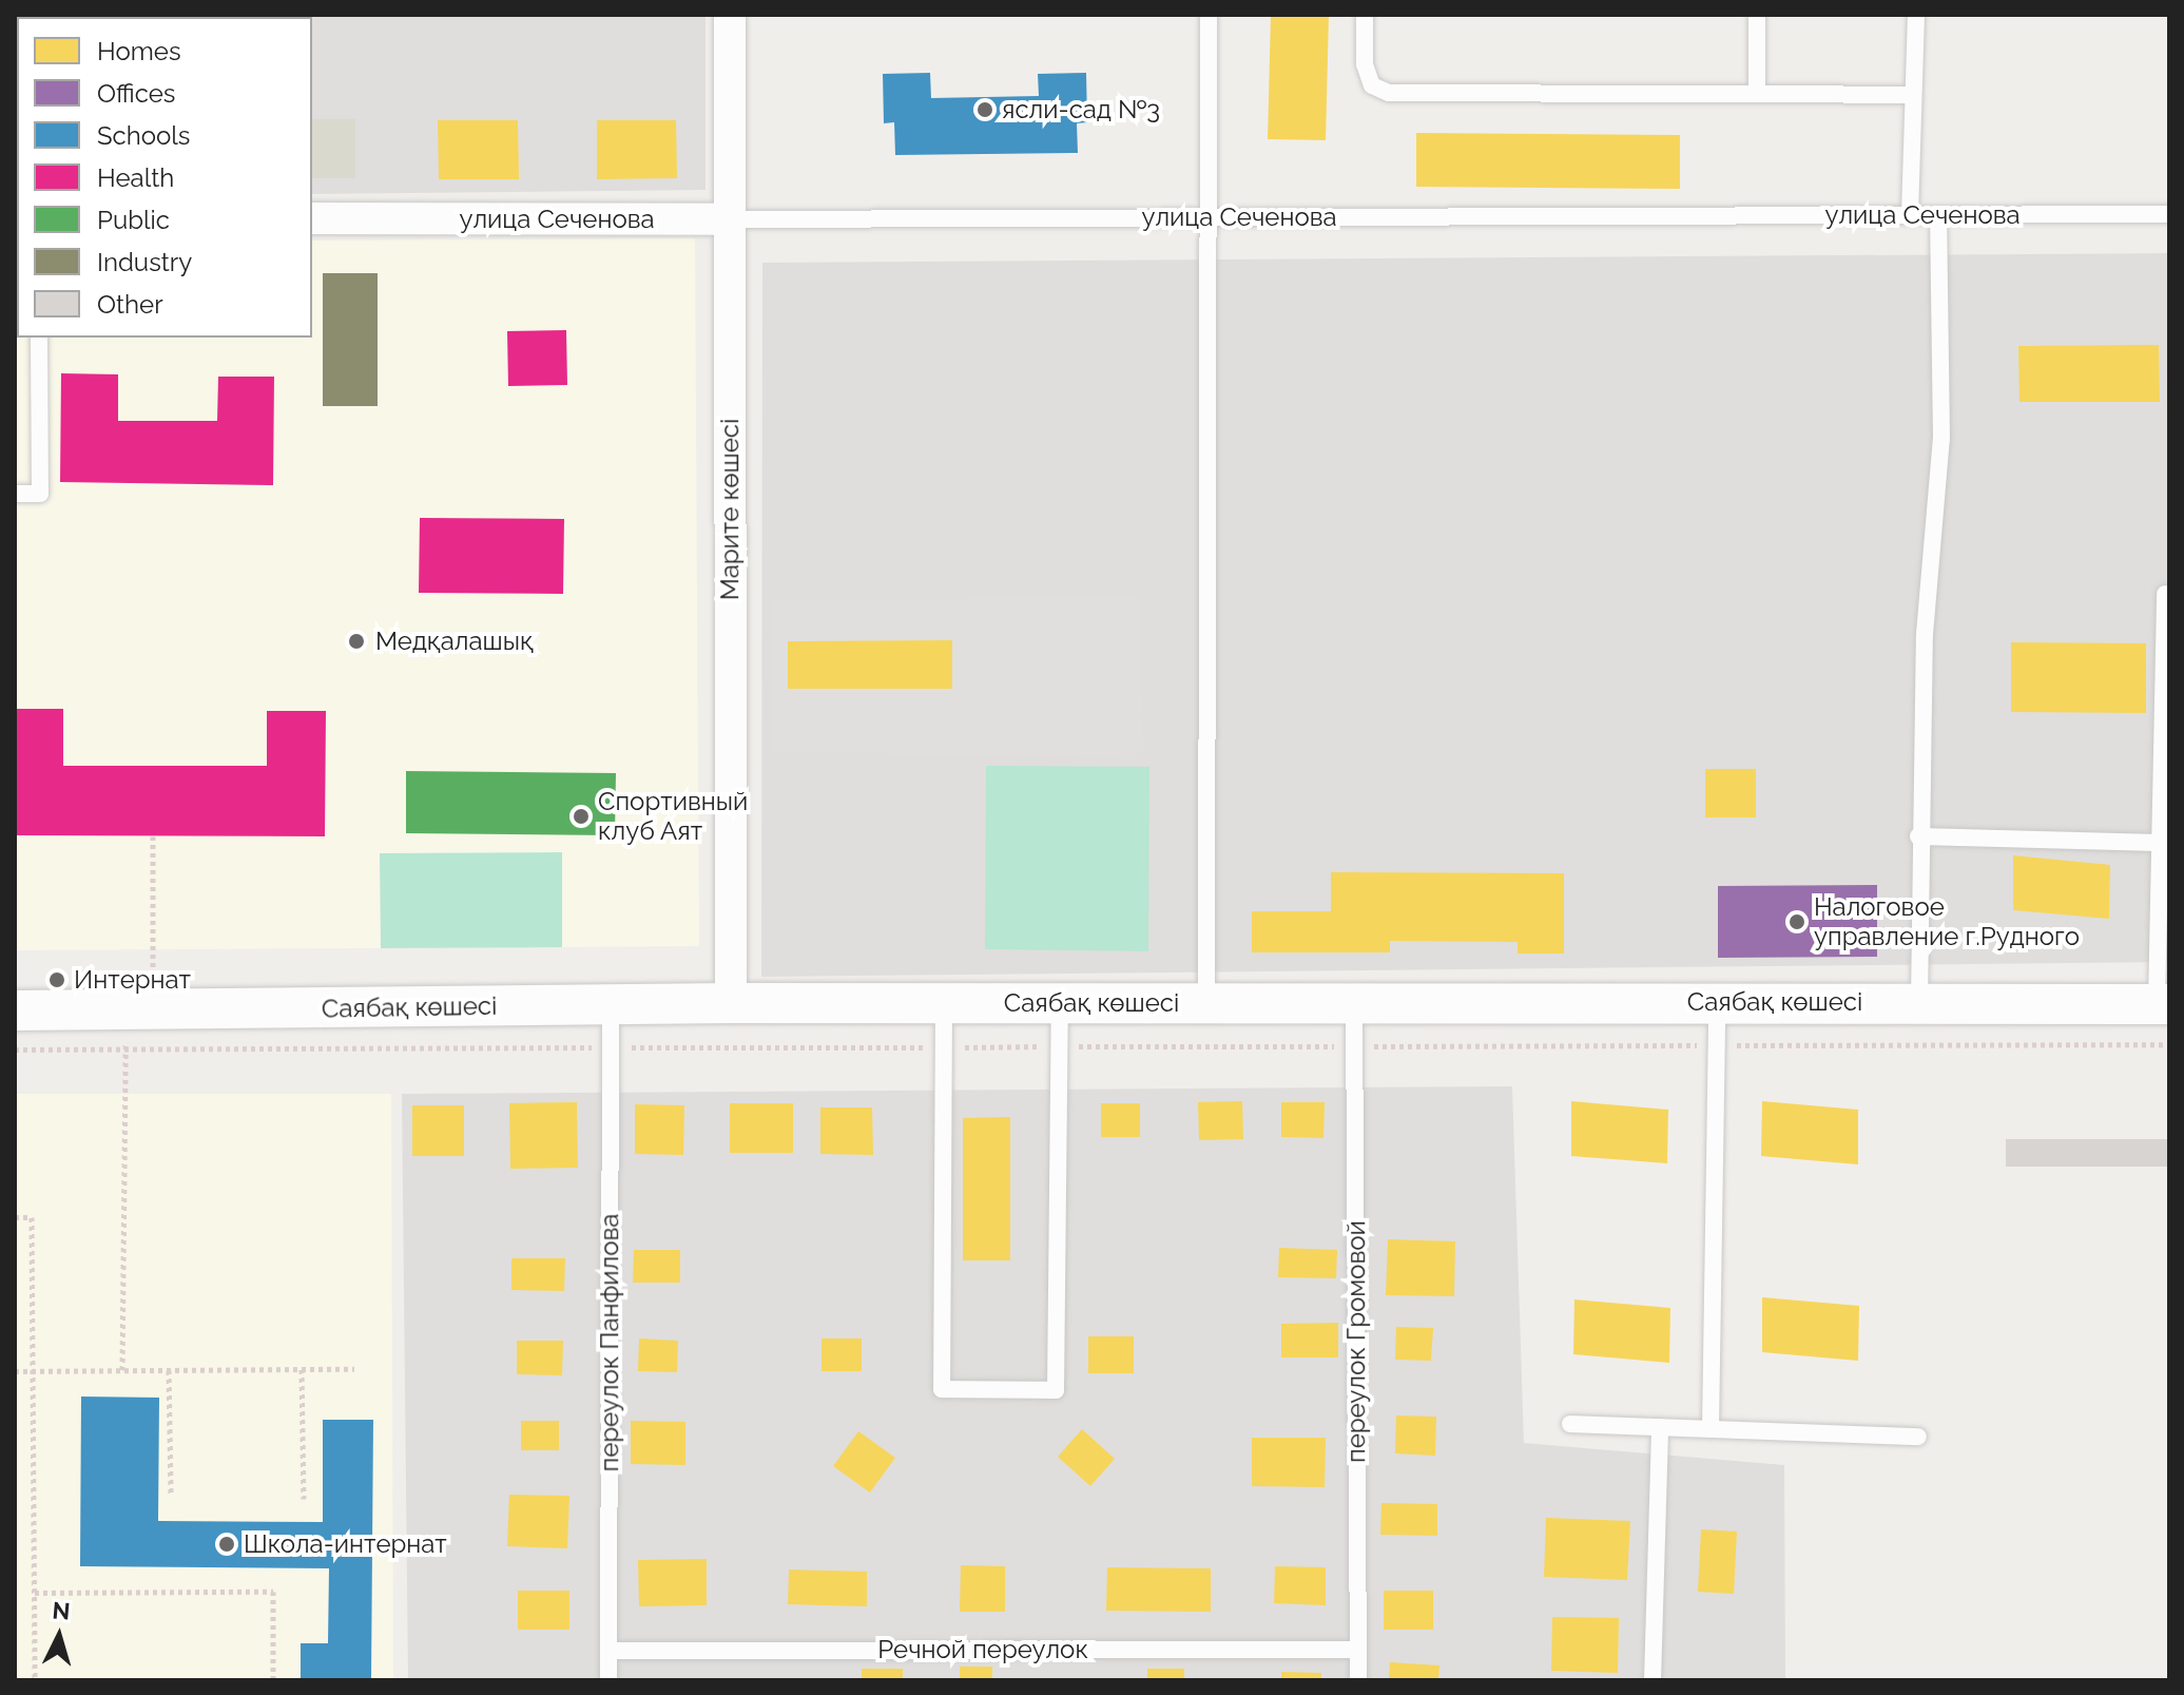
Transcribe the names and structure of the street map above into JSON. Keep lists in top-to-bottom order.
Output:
{
  "streets": {
    "street": ["улица Сеченова", "Марите көшесі", "Саябақ көшесі"],
    "lane": ["переулок Громовой", "переулок Панфилова", "Речной переулок"]
  },
  "crossings": [
    ["улица Сеченова", "Марите көшесі"],
    ["Марите көшесі", "Саябақ көшесі"],
    ["Саябақ көшесі", "переулок Громовой"],
    ["Саябақ көшесі", "переулок Панфилова"],
    ["переулок Громовой", "Речной переулок"],
    ["переулок Панфилова", "Речной переулок"]
  ],
  "places": [
    "ясли-сад №3",
    "Медқалашық",
    "Спортивный клуб Аят",
    "Налоговое управление г.Рудного",
    "Интернат",
    "Школа-интернат"
  ],
  "legend": [
    "Homes",
    "Offices",
    "Schools",
    "Health",
    "Public",
    "Industry",
    "Other"
  ],
  "north": "top"
}
